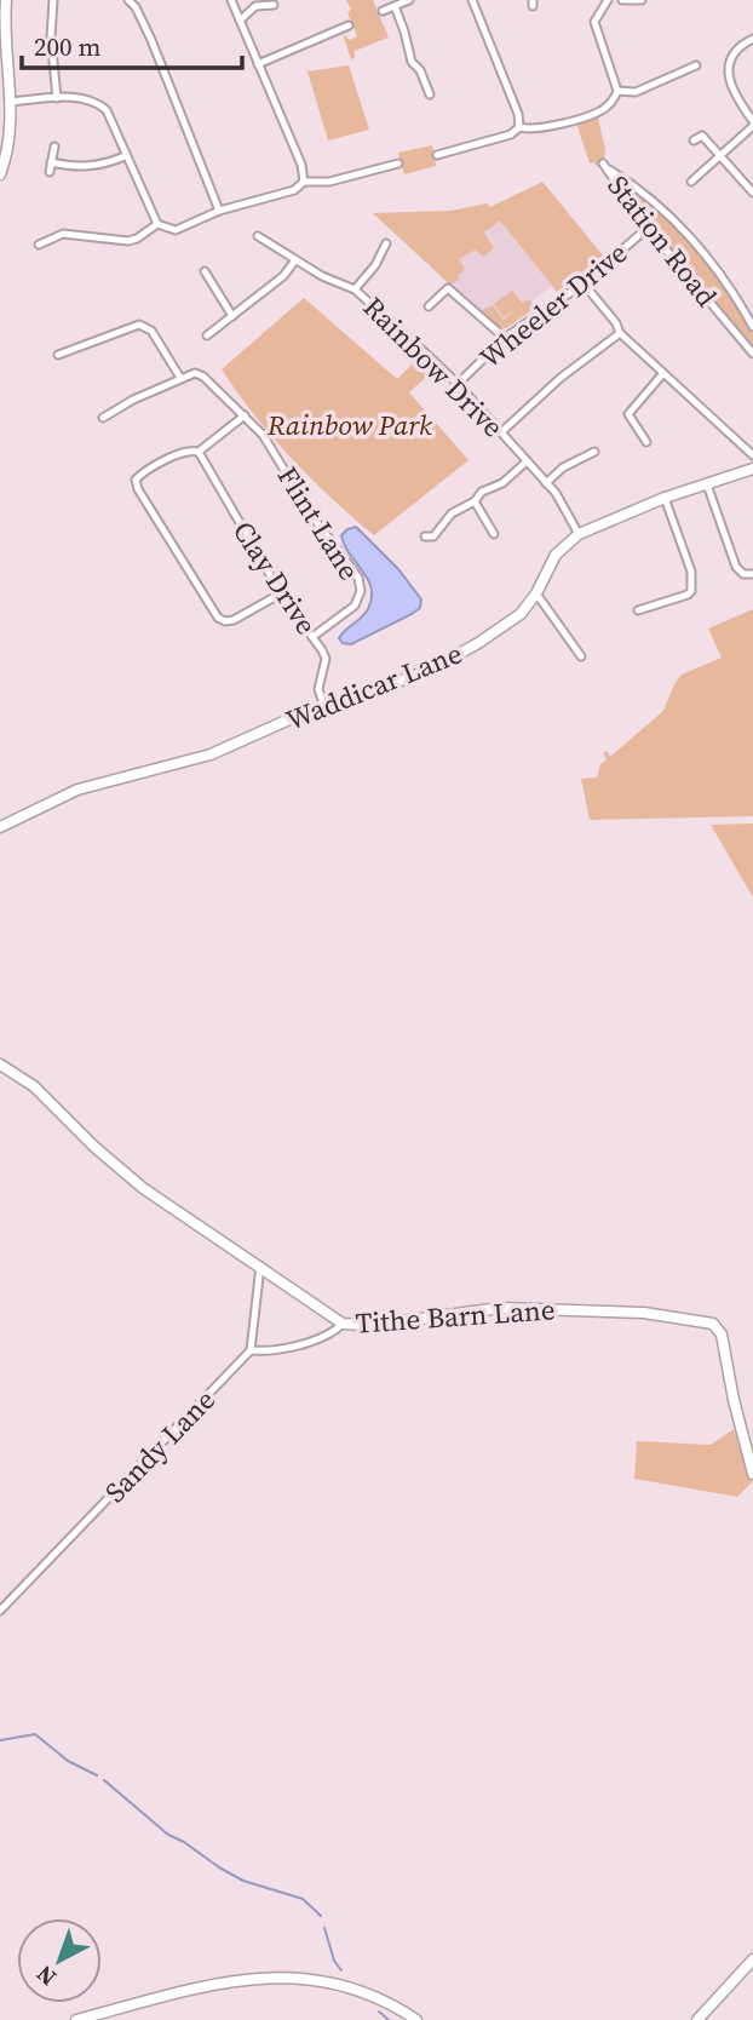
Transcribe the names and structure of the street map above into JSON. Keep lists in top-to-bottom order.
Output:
{
  "streets": {
    "street": [
      "Station Road",
      "Wheeler Drive",
      "Rainbow Drive",
      "Flint Lane",
      "Clay Drive",
      "Waddicar Lane",
      "Tithe Barn Lane",
      "Sandy Lane"
    ]
  },
  "crossings": [
    ["Station Road", "Wheeler Drive"],
    ["Wheeler Drive", "Rainbow Drive"],
    ["Rainbow Drive", "Waddicar Lane"],
    ["Flint Lane", "Clay Drive"],
    ["Clay Drive", "Waddicar Lane"]
  ],
  "parks": ["Rainbow Park"],
  "scale_bar": "200 m",
  "north": "bottom left"
}
